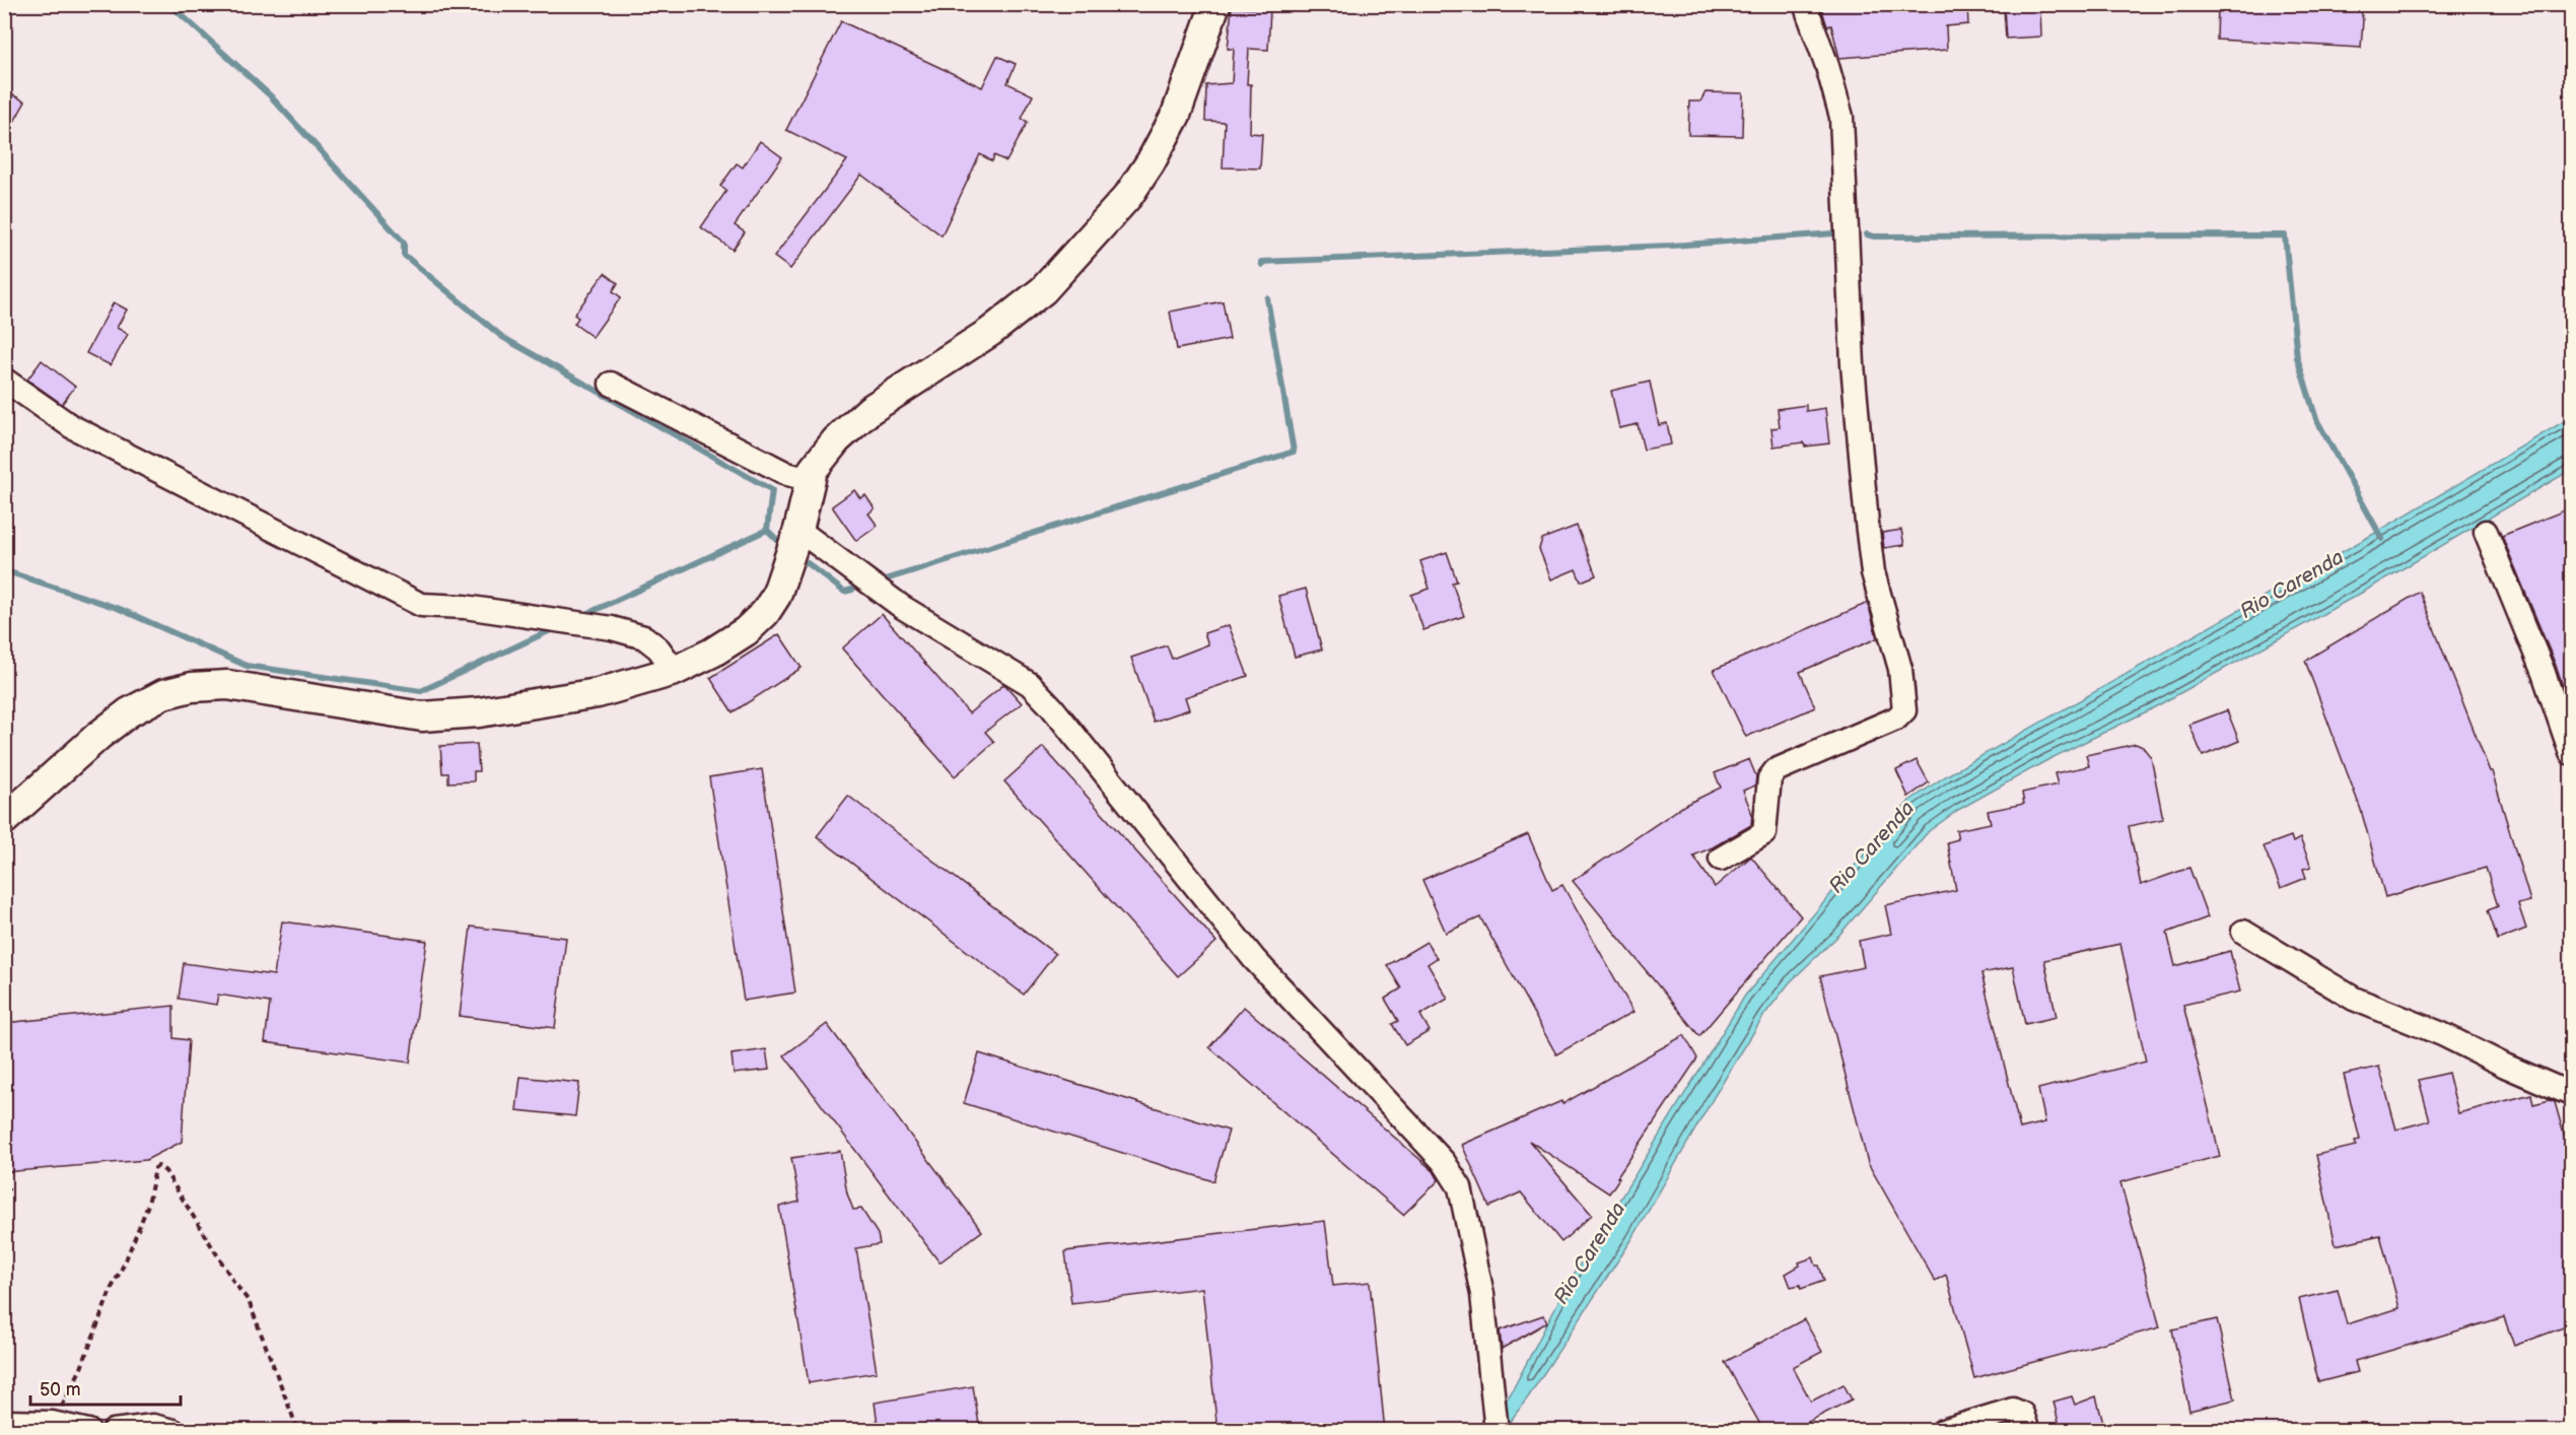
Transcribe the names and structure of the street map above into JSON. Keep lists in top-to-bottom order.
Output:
{
  "water": ["Rio Carenda"],
  "scale_bar": "50 m"
}
